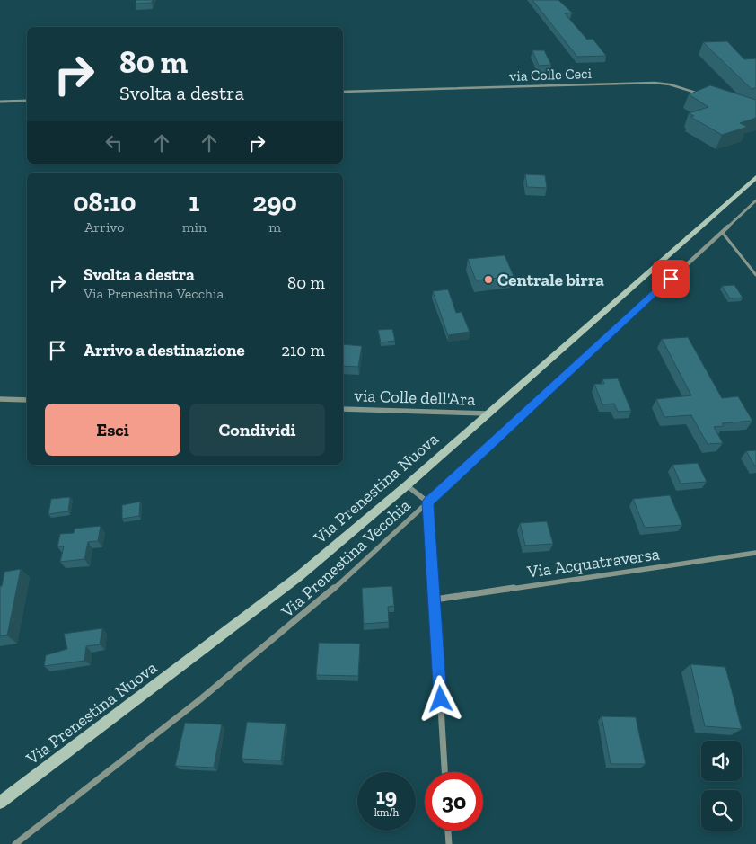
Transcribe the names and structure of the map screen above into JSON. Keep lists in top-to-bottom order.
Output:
{
  "streets": {
    "main road": ["Via Prenestina Nuova"],
    "street": [
      "via Colle Ceci",
      "via Colle dell'Ara",
      "Via Prenestina Vecchia",
      "Via Acquatraversa"
    ]
  },
  "crossings": [
    ["via Colle dell'Ara", "Via Prenestina Nuova"]
  ],
  "places": ["Centrale birra"],
  "page": {
    "turn": ["80 m", "Svolta a destra"],
    "eta": [
      "08:10",
      "Arrivo",
      "1",
      "min",
      "290",
      "m"
    ],
    "list": [
      {
        "name": "Svolta a destra",
        "note": "Via Prenestina Vecchia",
        "value": "80 m"
      },
      {
        "name": "Arrivo a destinazione",
        "value": "210 m"
      }
    ],
    "buttons": ["Esci", "Condividi"],
    "speed": "19 km/h",
    "limit": "30"
  }
}
